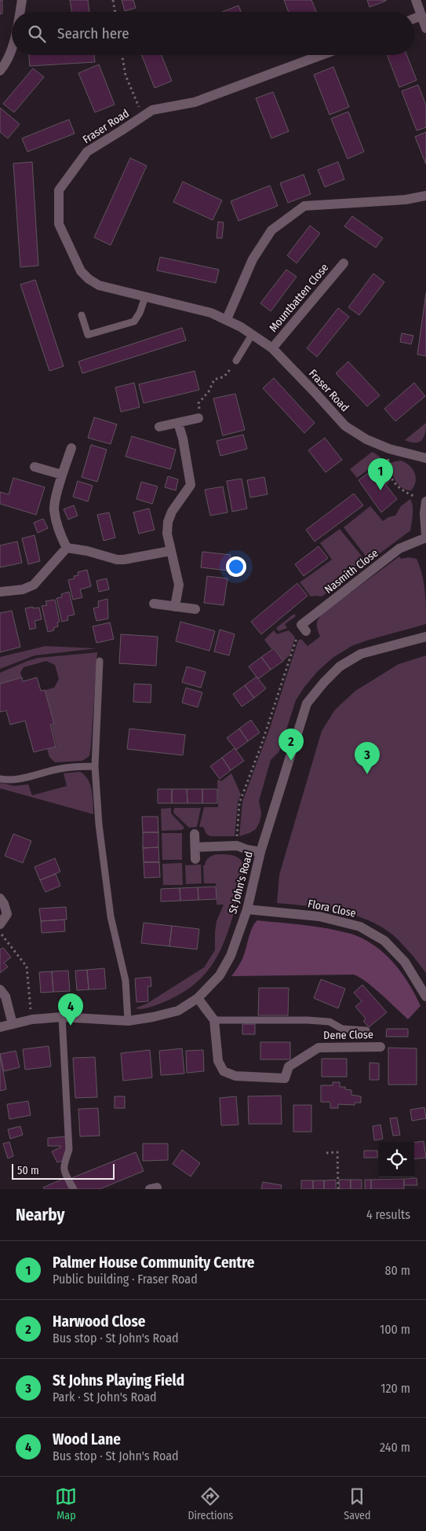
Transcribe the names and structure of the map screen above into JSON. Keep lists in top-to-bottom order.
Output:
{
  "streets": {
    "street": [
      "Fraser Road",
      "Mountbatten Close",
      "Nasmith Close",
      "St John's Road",
      "Flora Close",
      "Dene Close"
    ]
  },
  "crossings": [
    ["Fraser Road", "Mountbatten Close"],
    ["St John's Road", "Flora Close"]
  ],
  "scale_bar": "50 m",
  "page": {
    "search": "Search here",
    "pins": [
      "1",
      "2",
      "3",
      "4"
    ],
    "scale": "50 m",
    "heading": ["Nearby", "4 results"],
    "list": [
      {
        "mark": "1",
        "name": "Palmer House Community Centre",
        "note": "Public building · Fraser Road",
        "value": "80 m"
      },
      {
        "mark": "2",
        "name": "Harwood Close",
        "note": "Bus stop · St John's Road",
        "value": "100 m"
      },
      {
        "mark": "3",
        "name": "St Johns Playing Field",
        "note": "Park · St John's Road",
        "value": "120 m"
      },
      {
        "mark": "4",
        "name": "Wood Lane",
        "note": "Bus stop · St John's Road",
        "value": "240 m"
      }
    ],
    "nav": ["Map", "Directions", "Saved"]
  }
}
